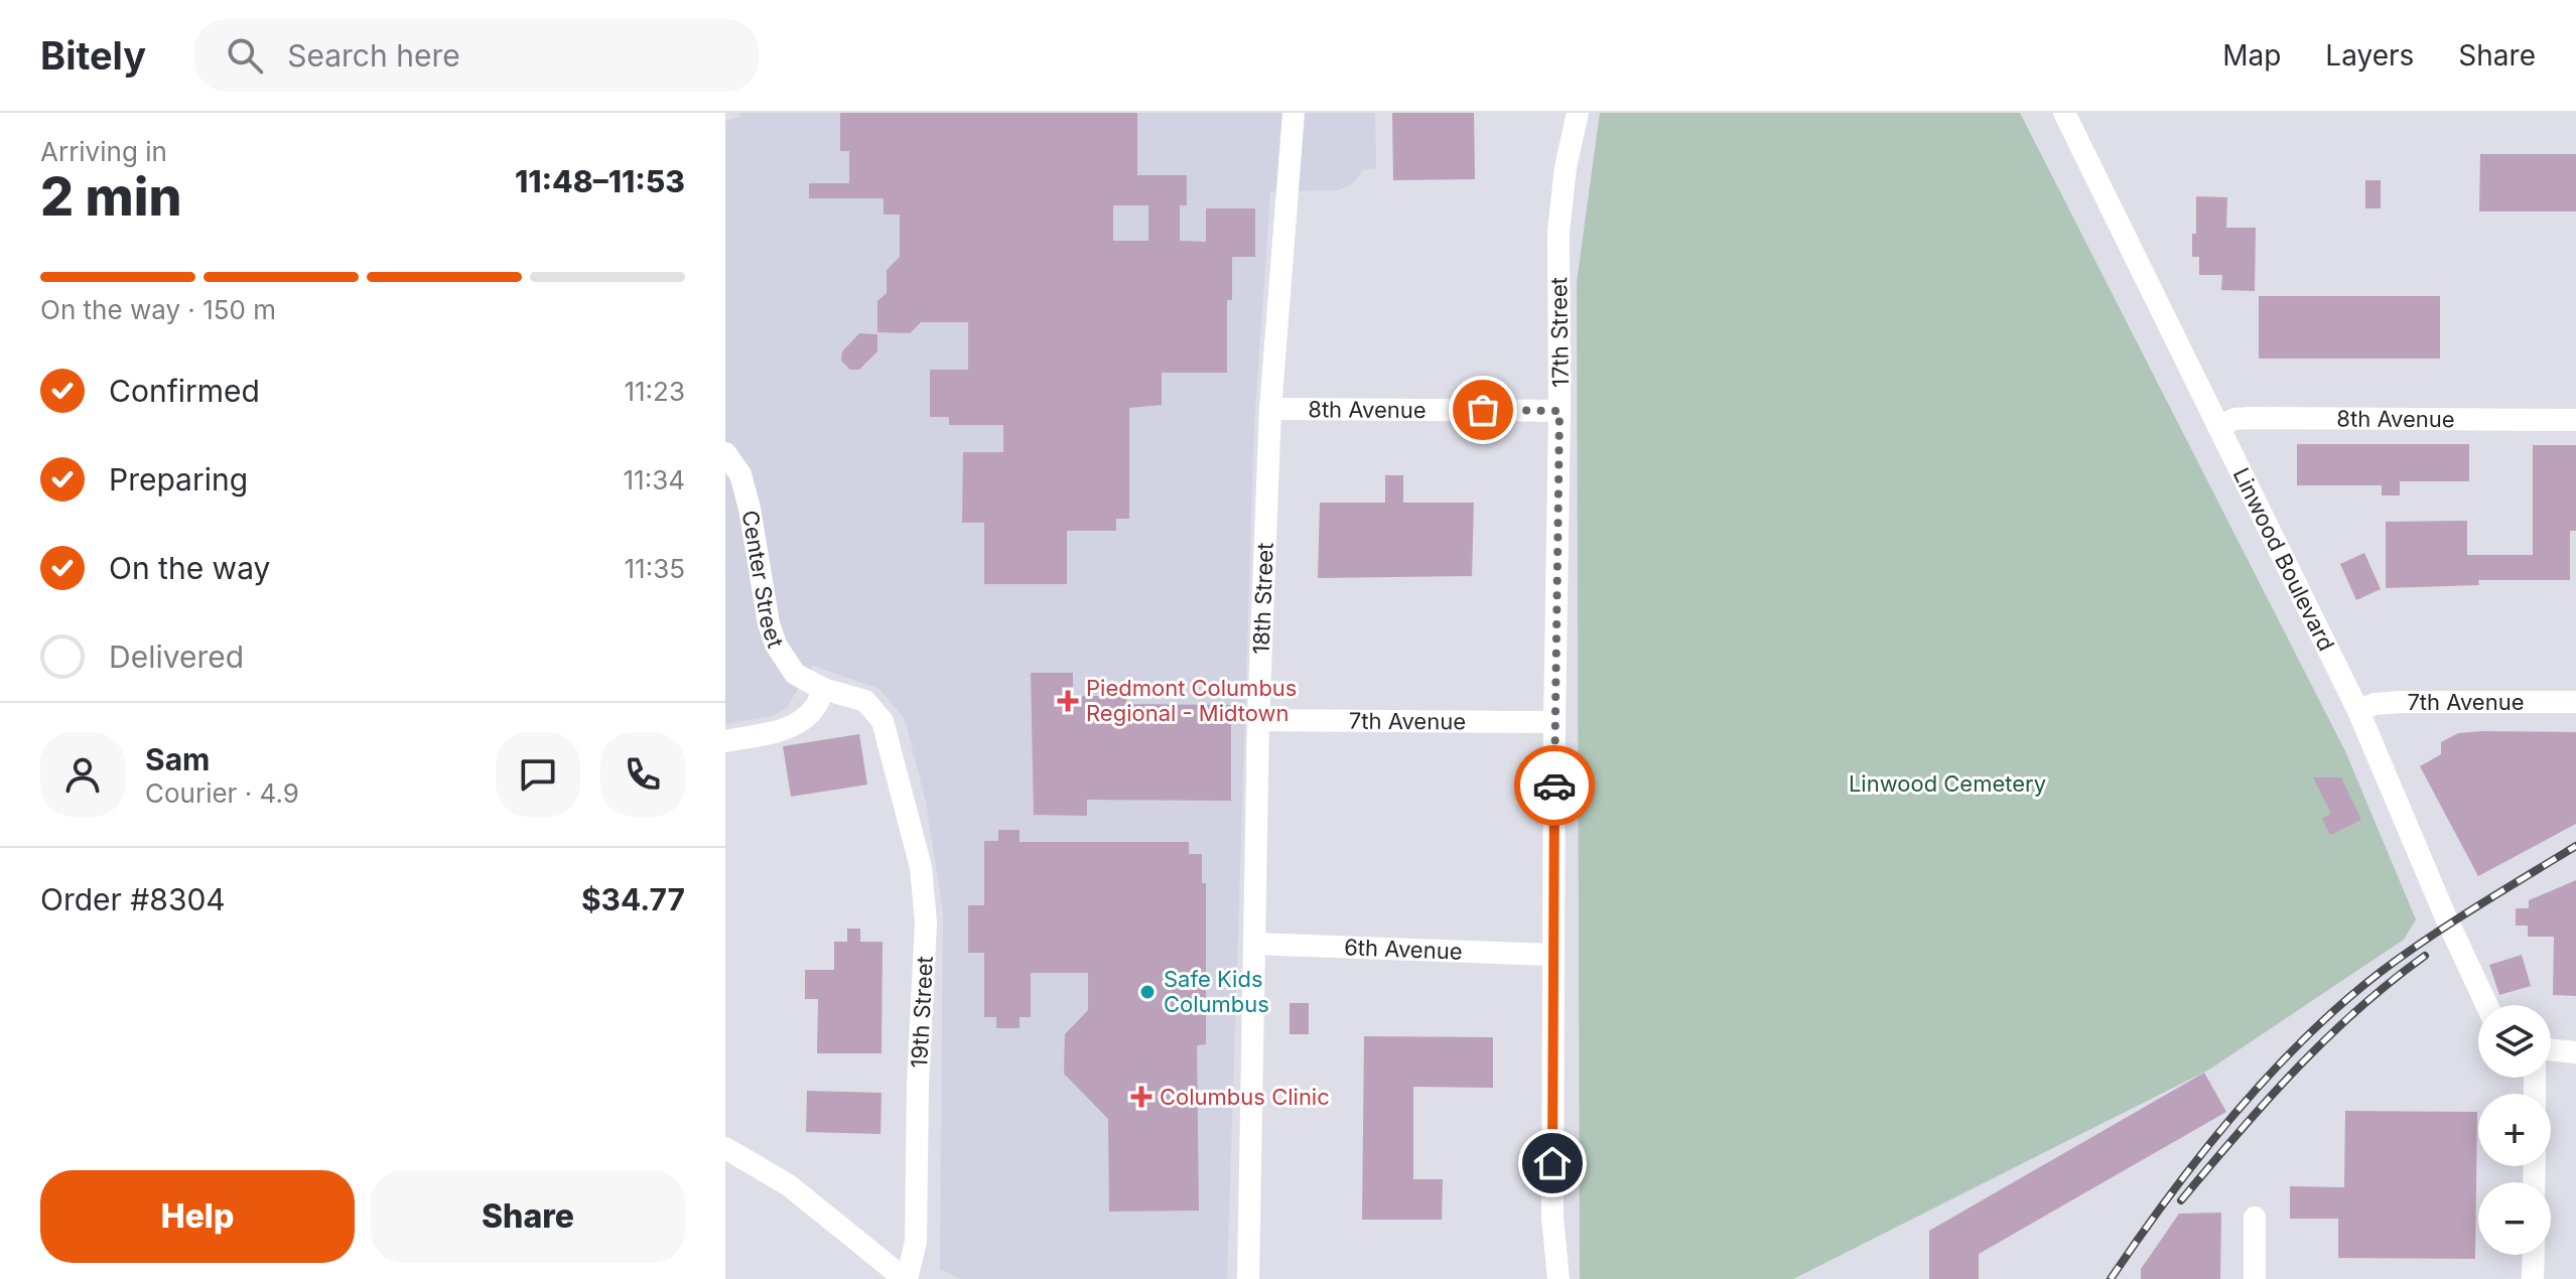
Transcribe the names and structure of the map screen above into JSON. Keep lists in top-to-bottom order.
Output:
{
  "streets": {
    "street": [
      "17th Street",
      "8th Avenue",
      "Linwood Boulevard",
      "Center Street",
      "18th Street",
      "7th Avenue",
      "6th Avenue",
      "19th Street"
    ]
  },
  "crossings": [
    ["17th Street", "8th Avenue"],
    ["17th Street", "7th Avenue"],
    ["17th Street", "6th Avenue"],
    ["8th Avenue", "Linwood Boulevard"],
    ["8th Avenue", "18th Street"],
    ["Linwood Boulevard", "7th Avenue"],
    ["Center Street", "19th Street"],
    ["18th Street", "7th Avenue"],
    ["18th Street", "6th Avenue"]
  ],
  "parks": ["Linwood Cemetery"],
  "places": {
    "health": ["Piedmont Columbus Regional - Midtown", "Columbus Clinic"],
    "other": ["Safe Kids Columbus"]
  },
  "page": {
    "header": "Bitely",
    "search": "Search here",
    "nav": ["Map", "Layers", "Share"],
    "heading": ["2 min", "Arriving in", "11:48–11:53"],
    "panel": [
      "Sam",
      "Courier · 4.9",
      "Order #8304",
      "$34.77"
    ],
    "bar": "On the way · 150 m",
    "list": [
      ["Confirmed", "11:23"],
      ["Preparing", "11:34"],
      ["On the way", "11:35"],
      "Delivered"
    ],
    "map_buttons": ["+", "−"],
    "buttons": ["Help", "Share"]
  }
}
